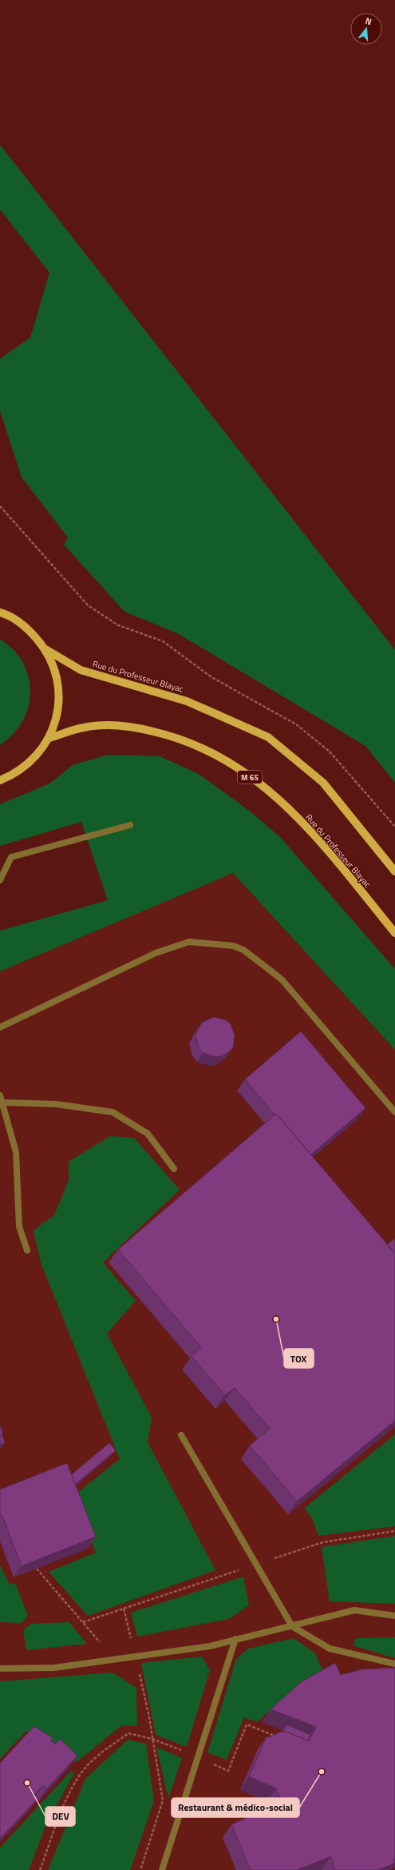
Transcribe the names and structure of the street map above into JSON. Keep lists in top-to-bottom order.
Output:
{
  "streets": {
    "main road": ["Rue du Professeur Blayac", "M 65"]
  },
  "places": ["TOX", "Restaurant & médico-social", "DEV"],
  "north": "top"
}
